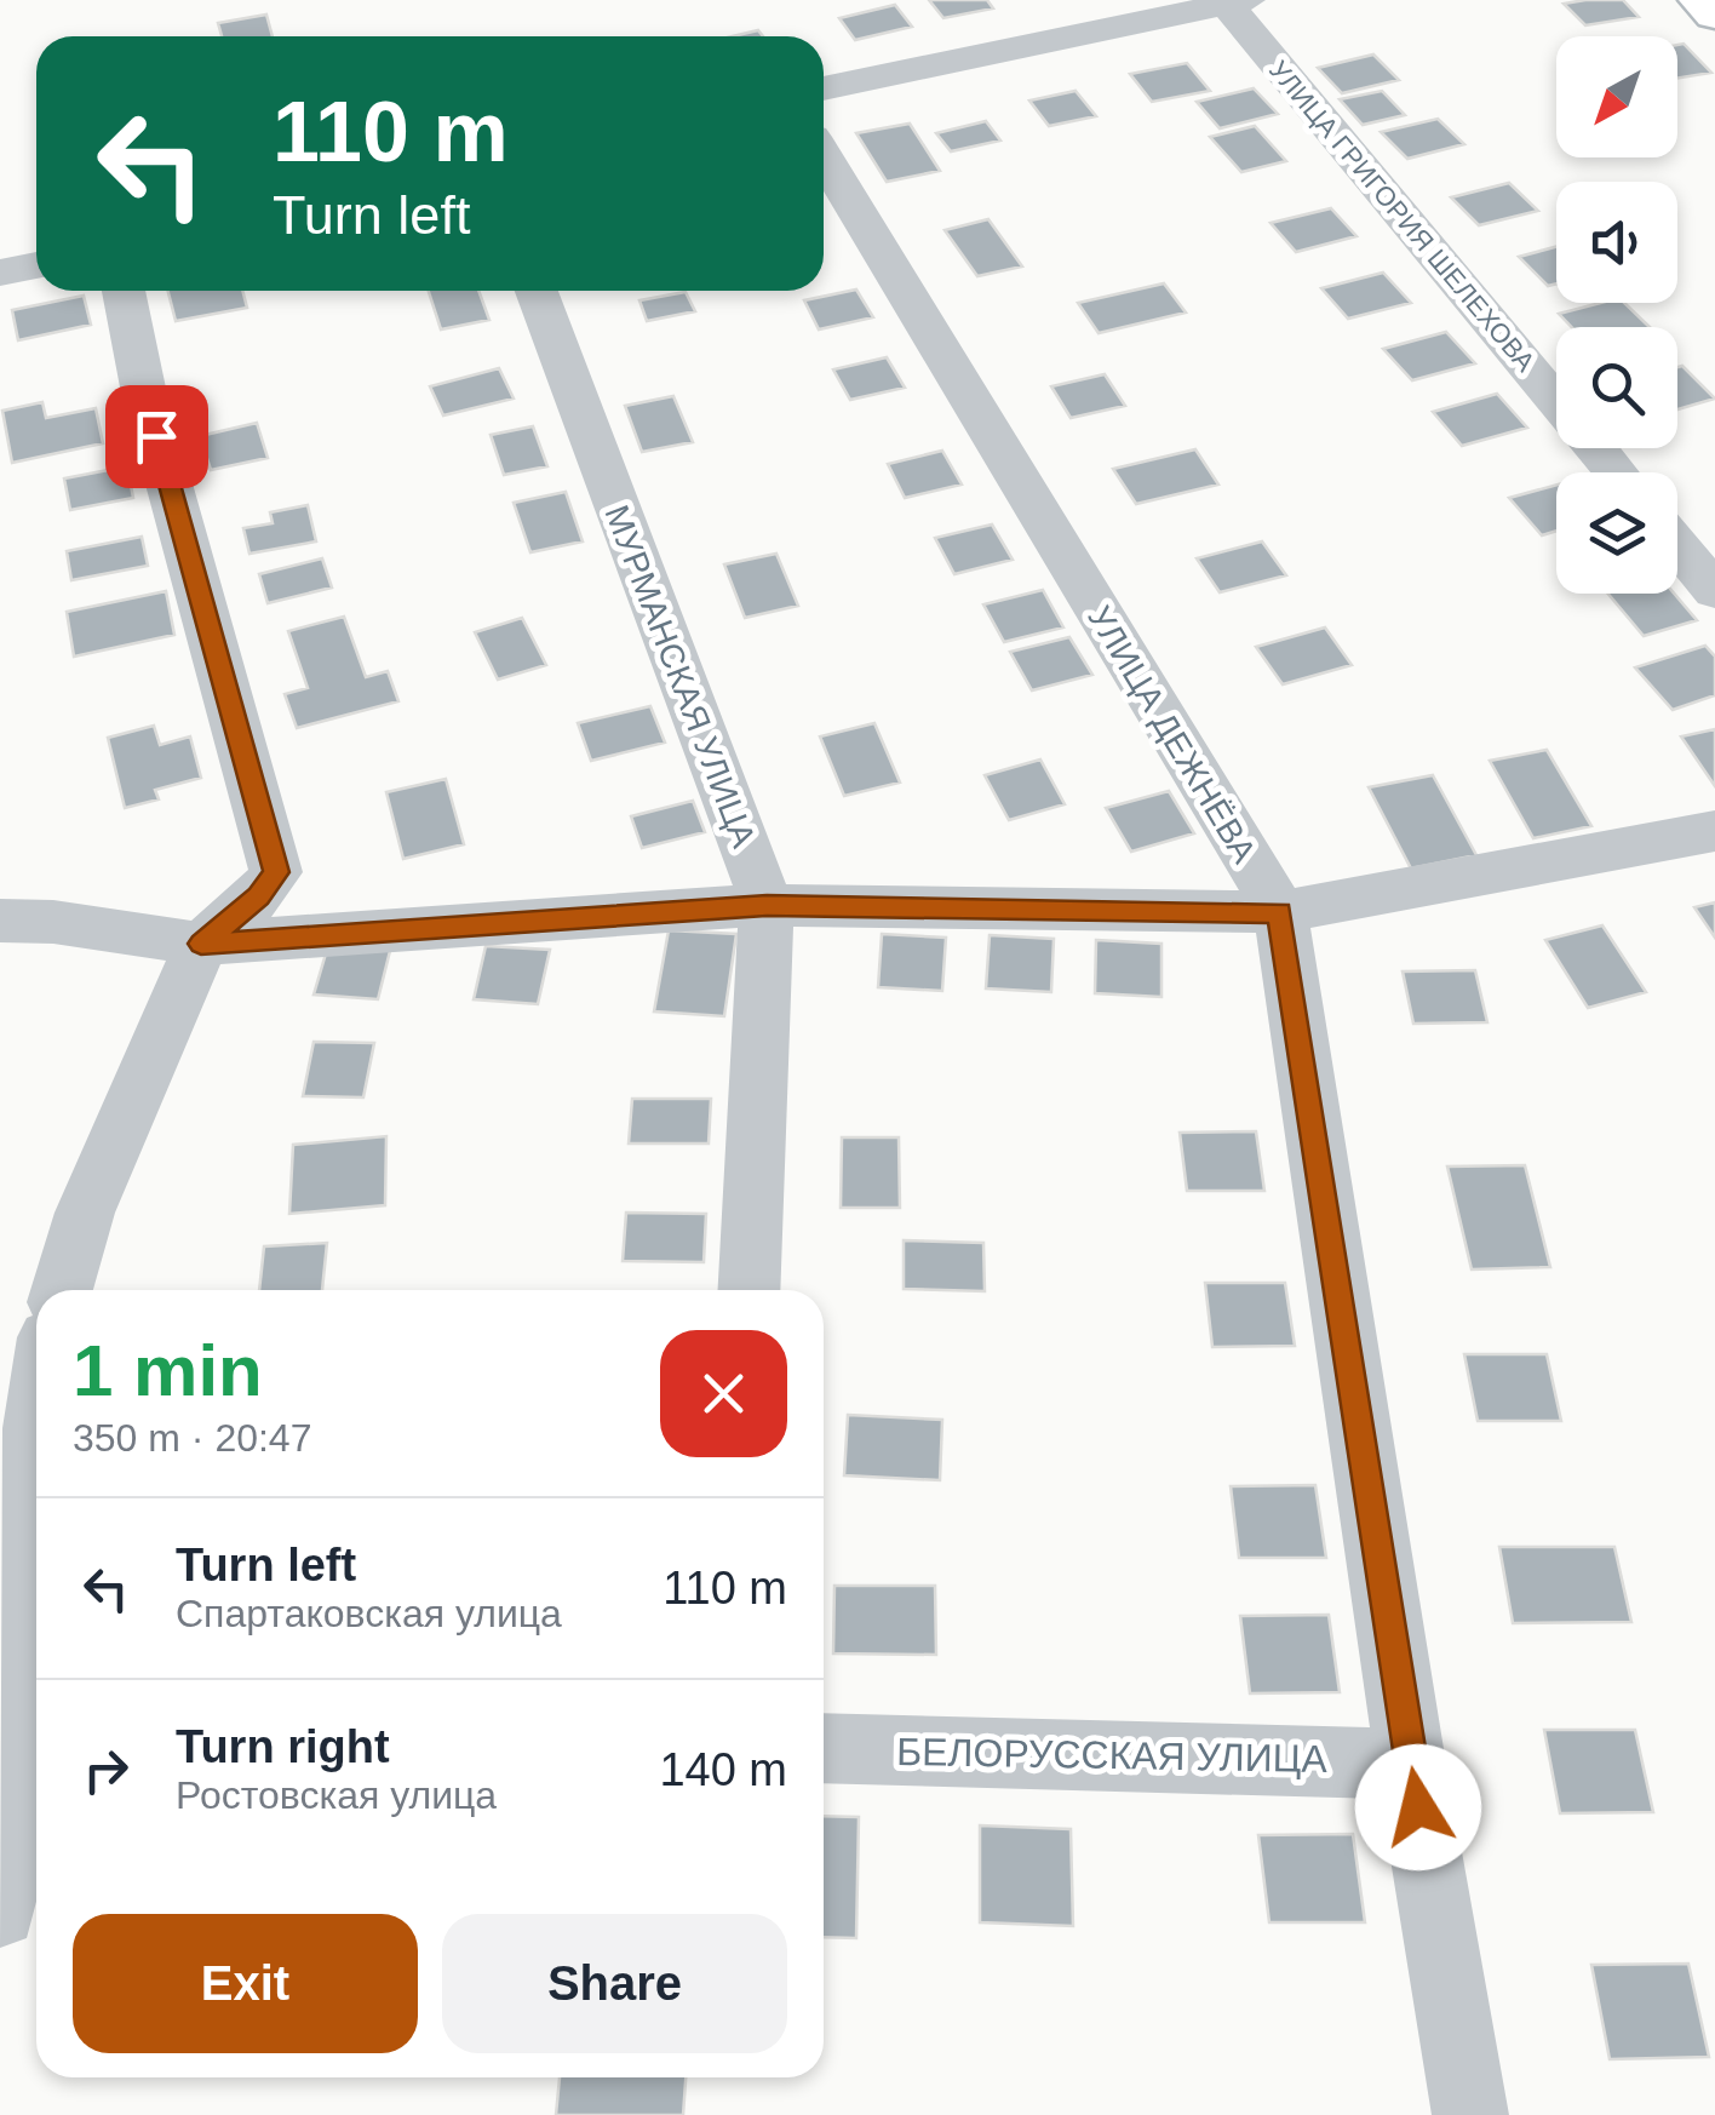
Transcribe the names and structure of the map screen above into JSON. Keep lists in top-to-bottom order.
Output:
{
  "streets": {
    "street": [
      "УЛИЦА ГРИГОРИЯ ШЕЛЕХОВА",
      "МУРМАНСКАЯ УЛИЦА",
      "УЛИЦА ДЕЖНЁВА",
      "БЕЛОРУССКАЯ УЛИЦА"
    ]
  },
  "crossings": [
    ["УЛИЦА ДЕЖНЁВА", "БЕЛОРУССКАЯ УЛИЦА"]
  ],
  "north": "bottom left",
  "page": {
    "turn": ["110 m", "Turn left"],
    "heading": ["1 min", "350 m · 20:47"],
    "list": [
      {
        "name": "Turn left",
        "note": "Спартаковская улица",
        "value": "110 m"
      },
      {
        "name": "Turn right",
        "note": "Ростовская улица",
        "value": "140 m"
      }
    ],
    "buttons": ["Exit", "Share"]
  }
}
